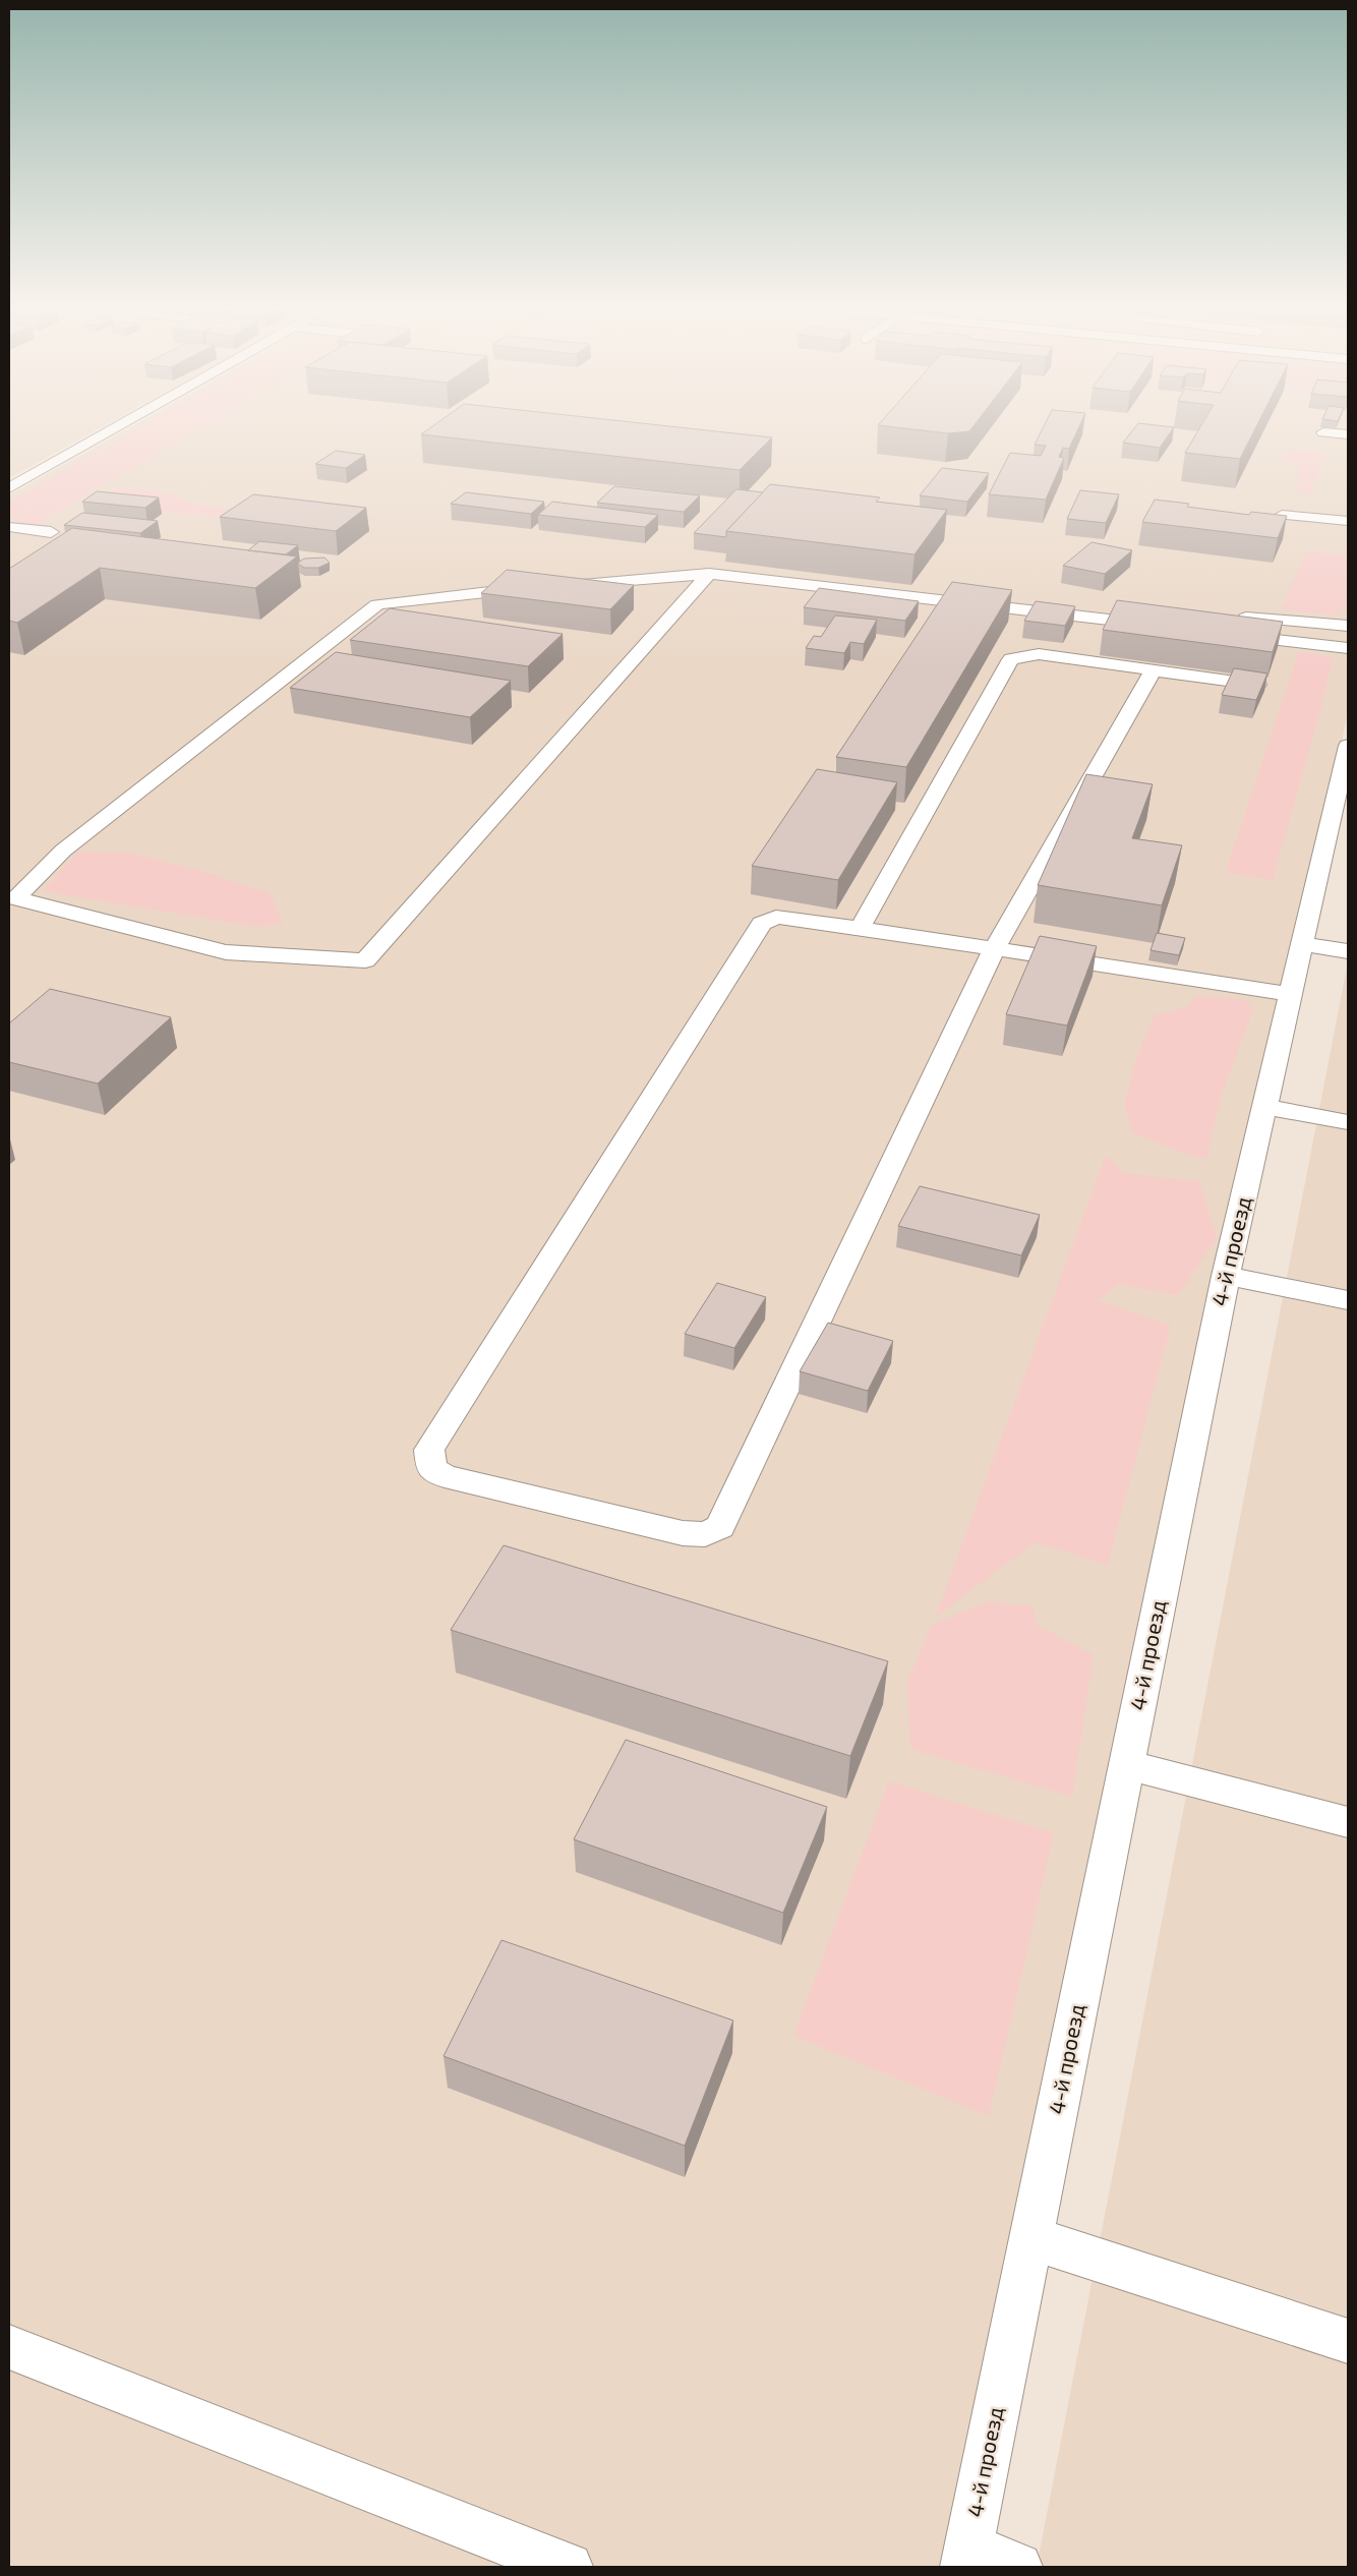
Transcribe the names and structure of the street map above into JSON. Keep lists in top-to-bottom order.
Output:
{
  "streets": {
    "street": ["4-й проезд"]
  }
}
